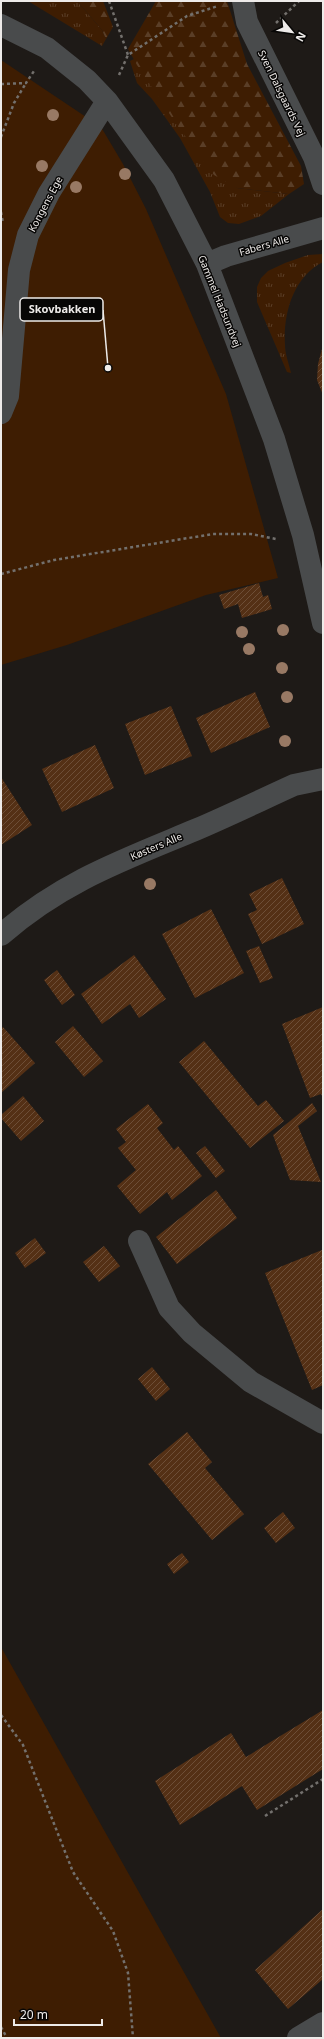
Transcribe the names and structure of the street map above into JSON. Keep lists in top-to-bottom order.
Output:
{
  "streets": {
    "street": [
      "Sven Dalsgaards Vej",
      "Kongens Ege",
      "Fabers Alle",
      "Gammel Hadsundvej",
      "Køsters Alle"
    ]
  },
  "crossings": [
    ["Kongens Ege", "Gammel Hadsundvej"],
    ["Fabers Alle", "Gammel Hadsundvej"]
  ],
  "places": ["Skovbakken"],
  "scale_bar": "20 m",
  "north": "bottom right"
}
